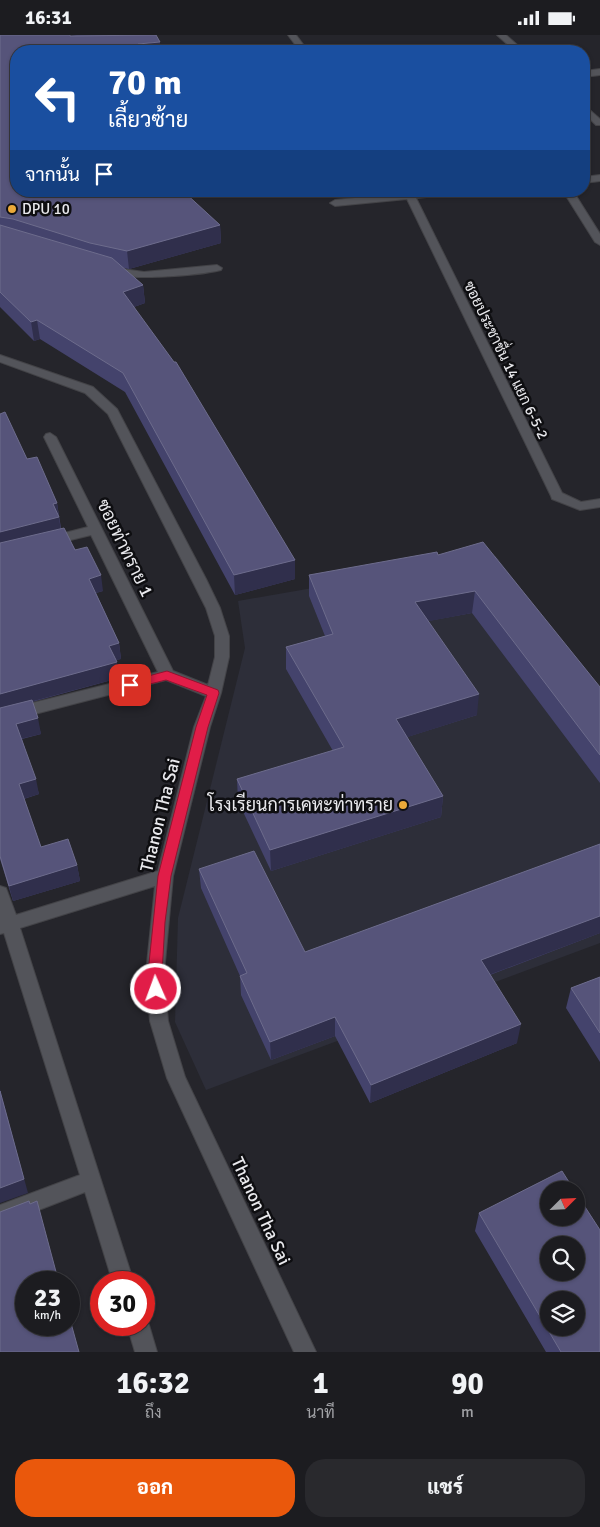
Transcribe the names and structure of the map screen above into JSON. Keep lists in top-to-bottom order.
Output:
{
  "streets": {
    "street": ["ซอยประชาชื่น 14 แยก 6-5-2", "ซอยท่าทราย 1", "Thanon Tha Sai"]
  },
  "places": ["DPU 10", "โรงเรียนการเคหะท่าทราย"],
  "north": "top right",
  "page": {
    "status": "16:31",
    "turn": ["70 m", "เลี้ยวซ้าย"],
    "then": "จากนั้น",
    "speed": "23 km/h",
    "limit": "30",
    "eta": [
      "16:32",
      "ถึง",
      "1",
      "นาที",
      "90",
      "m"
    ],
    "buttons": ["ออก", "แชร์"]
  }
}
